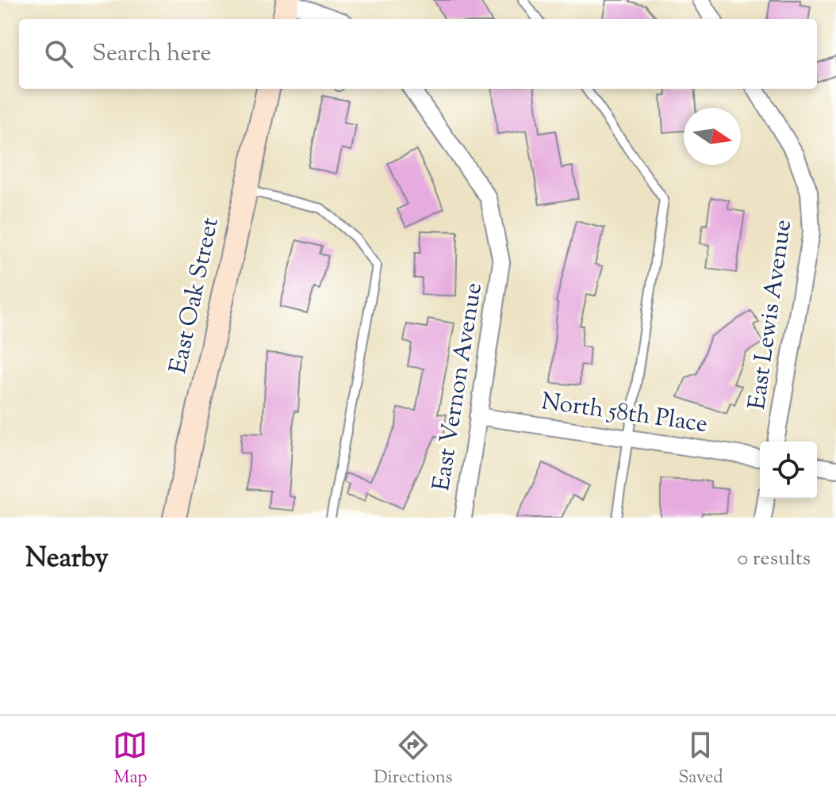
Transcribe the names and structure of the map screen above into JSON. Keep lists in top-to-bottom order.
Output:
{
  "streets": {
    "street": [
      "East Oak Street",
      "East Lewis Avenue",
      "East Vernon Avenue",
      "North 58th Place"
    ]
  },
  "crossings": [
    ["East Vernon Avenue", "North 58th Place"]
  ],
  "north": "right",
  "page": {
    "search": "Search here",
    "heading": ["Nearby", "0 results"],
    "nav": ["Map", "Directions", "Saved"]
  }
}
